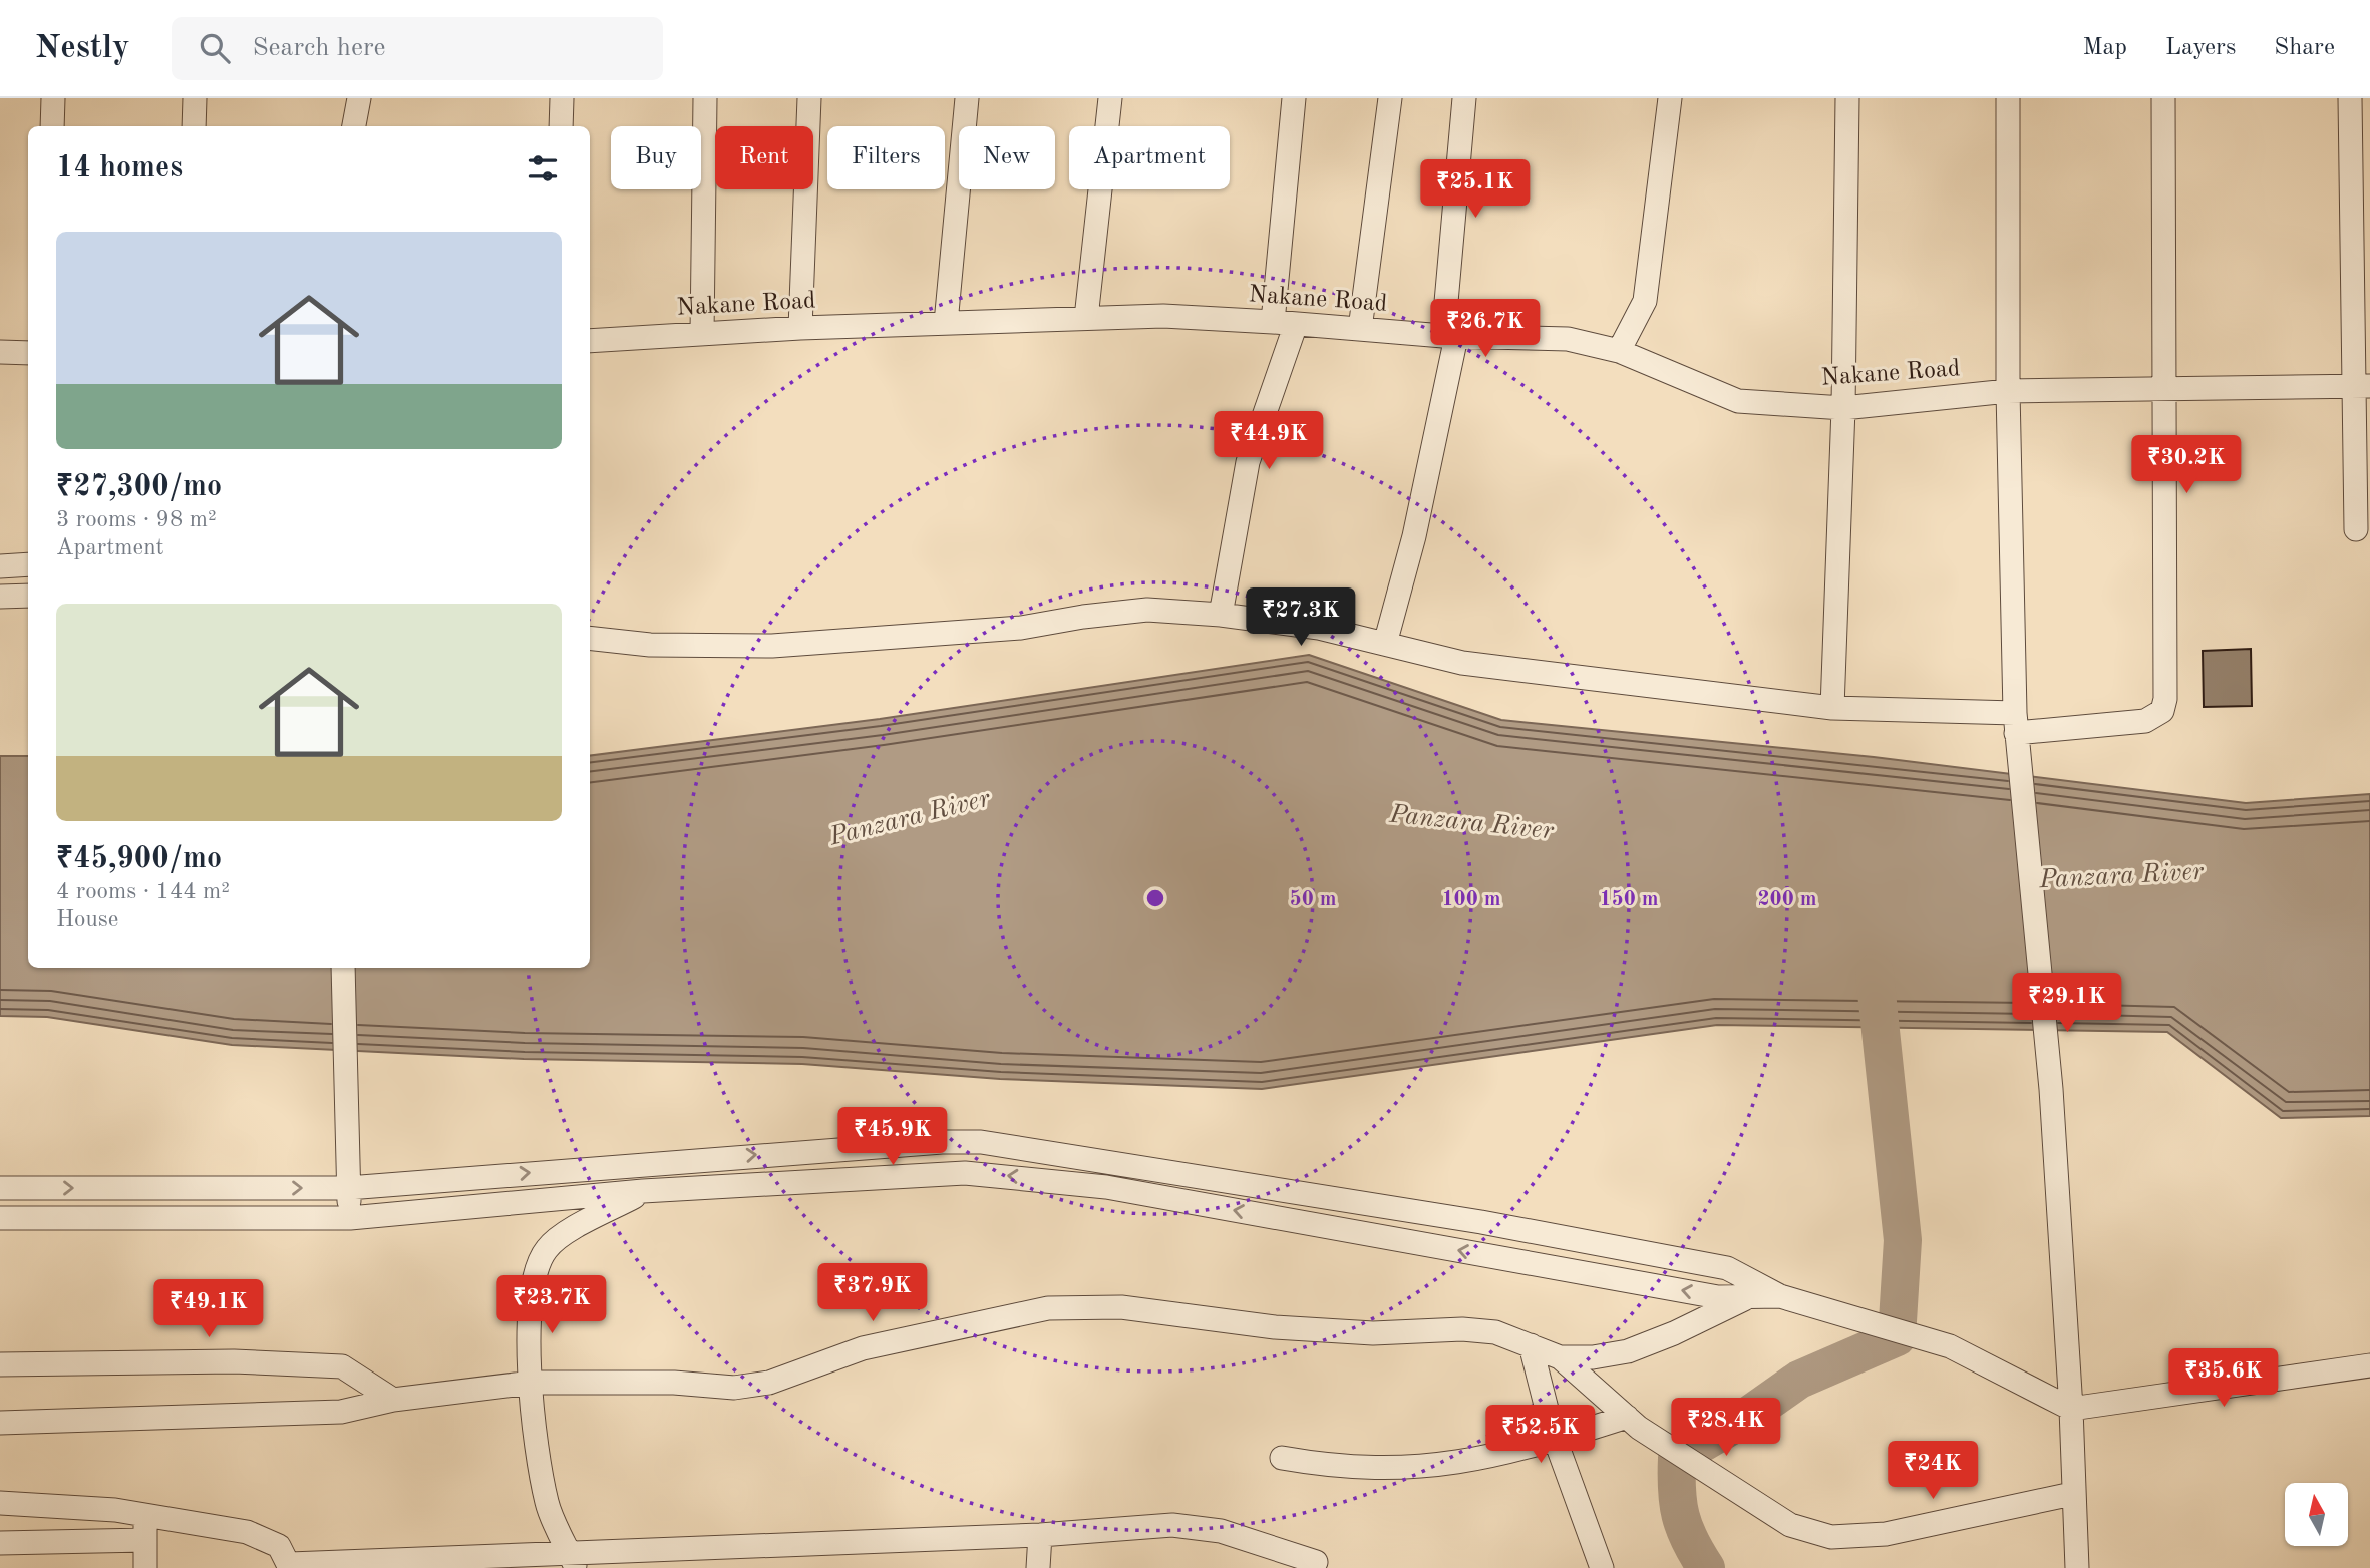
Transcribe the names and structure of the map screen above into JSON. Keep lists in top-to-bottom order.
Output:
{
  "streets": {
    "street": ["Nakane Road"]
  },
  "water": ["Panzara River"],
  "north": "top",
  "page": {
    "header": "Nestly",
    "search": "Search here",
    "nav": ["Map", "Layers", "Share"],
    "chip": [
      "Buy",
      "Rent",
      "Filters",
      "New",
      "Apartment"
    ],
    "heading": "14 homes",
    "price": [
      "₹25.1K",
      "₹26.7K",
      "₹44.9K",
      "₹30.2K",
      "₹27.3K",
      "₹29.1K",
      "₹45.9K",
      "₹37.9K",
      "₹23.7K",
      "₹49.1K",
      "₹35.6K",
      "₹28.4K",
      "₹52.5K",
      "₹24K"
    ],
    "list": [
      {
        "name": "₹27,300/mo",
        "note": "3 rooms · 98 m² · Apartment"
      },
      {
        "name": "₹45,900/mo",
        "note": "4 rooms · 144 m² · House"
      }
    ]
  },
  "rings": [
    "50 m",
    "100 m",
    "150 m",
    "200 m"
  ]
}
